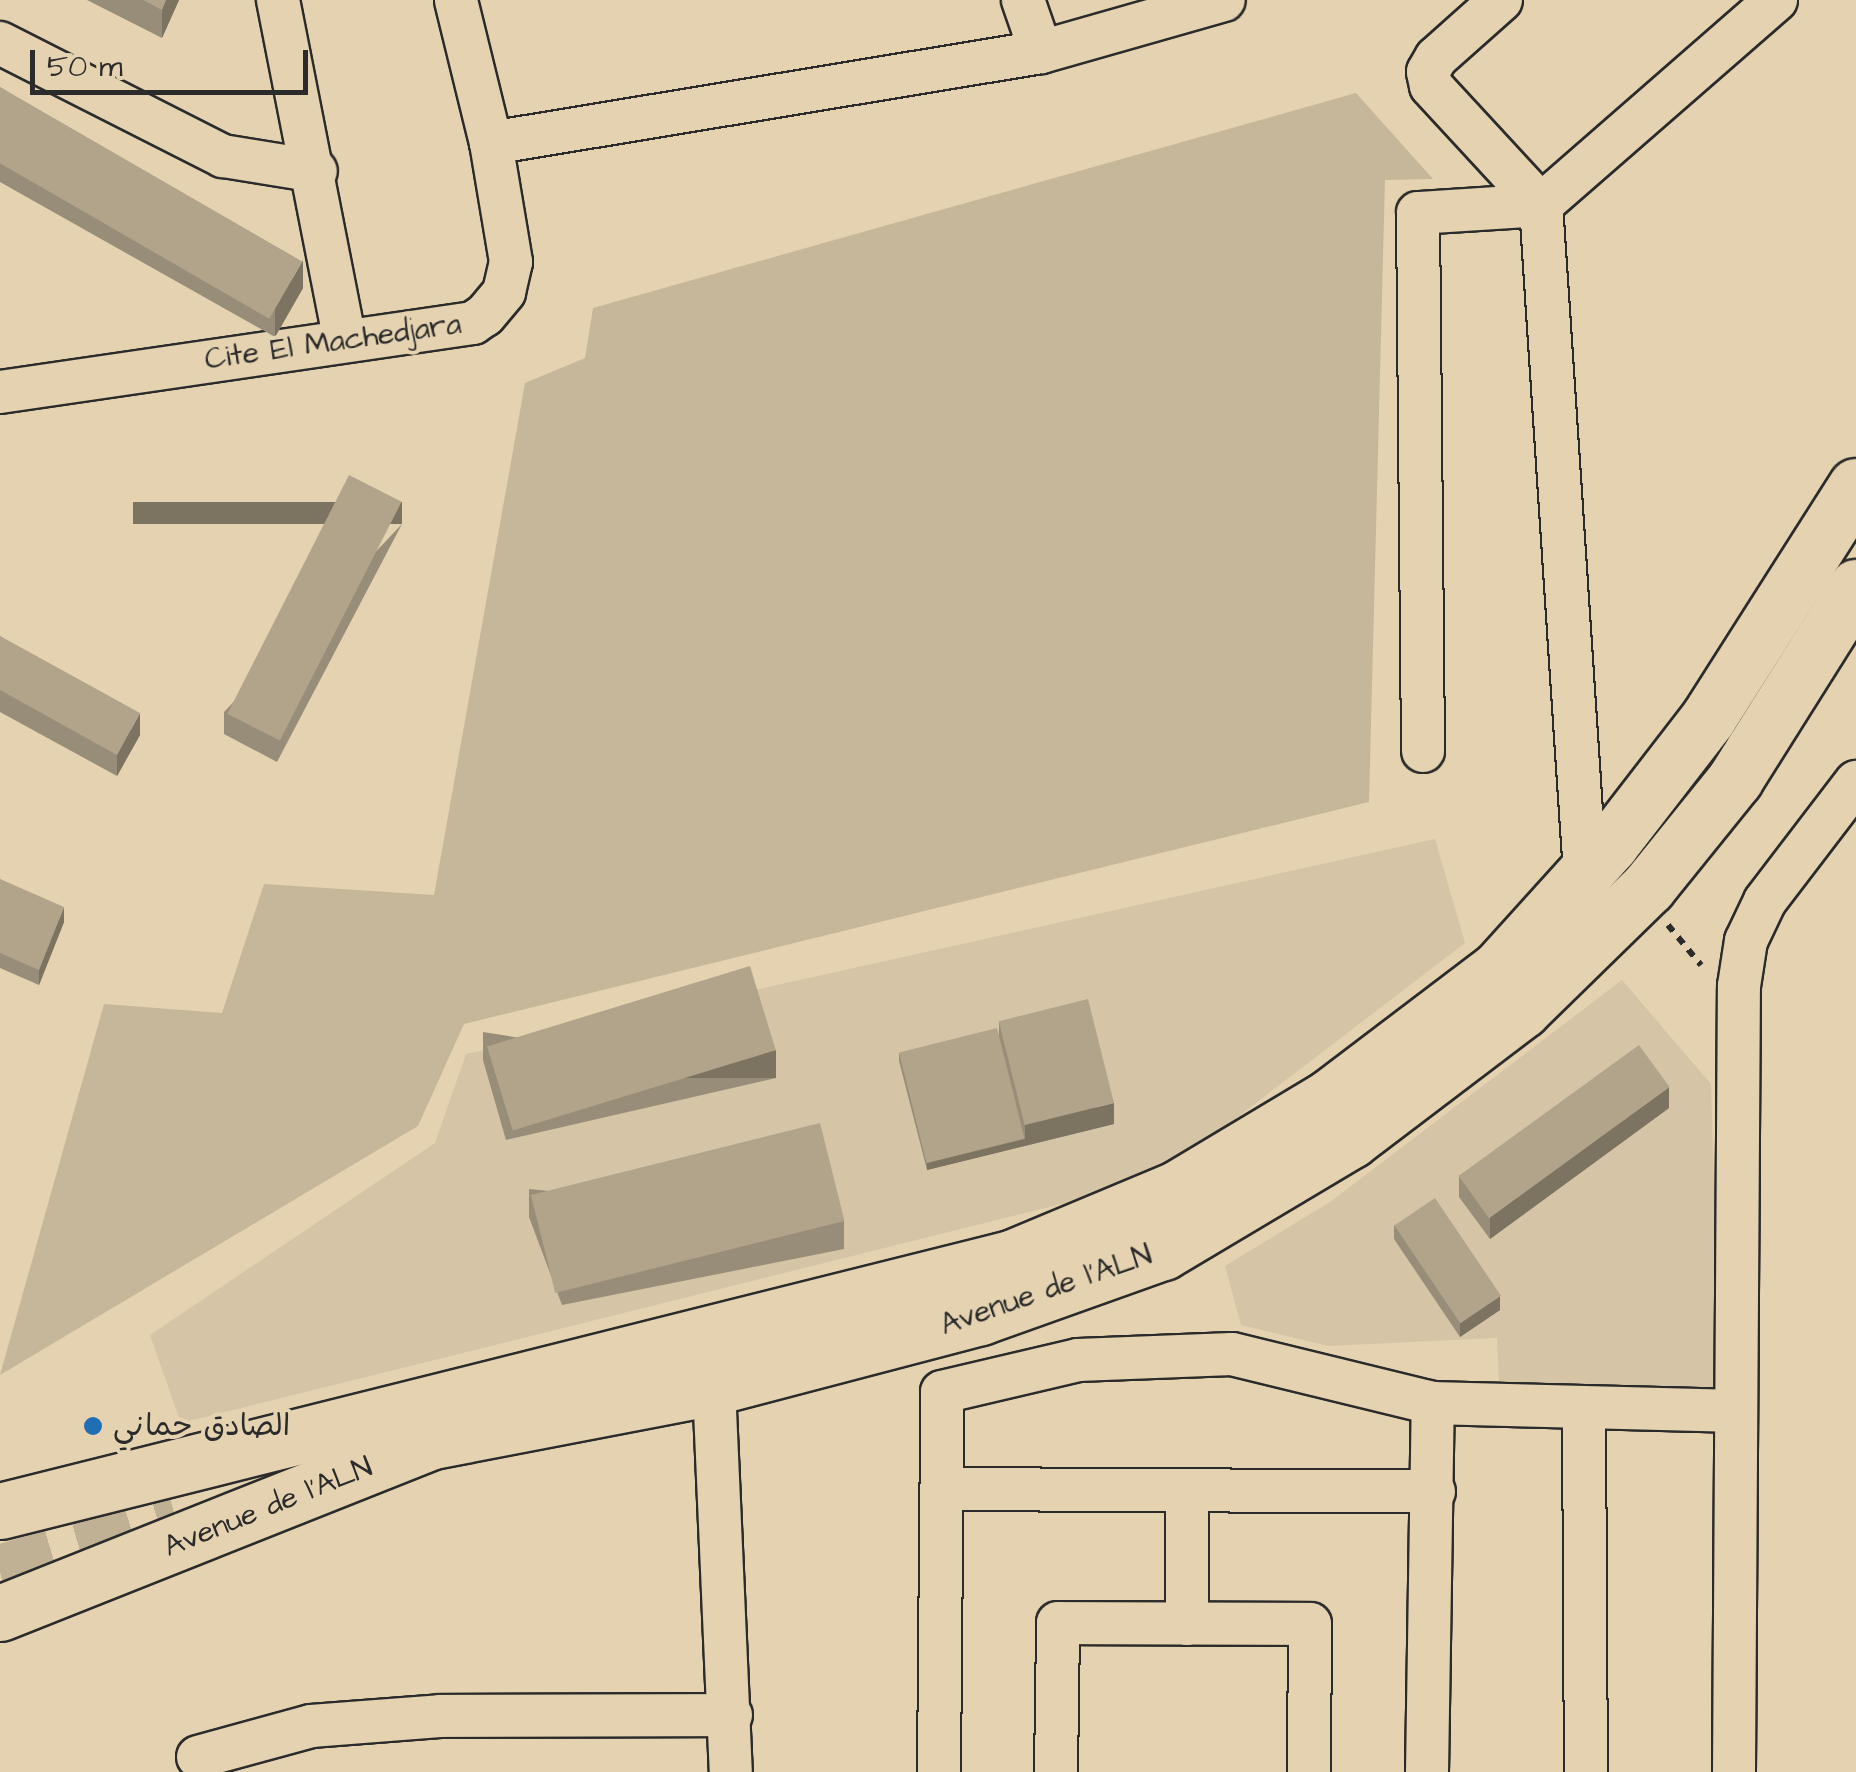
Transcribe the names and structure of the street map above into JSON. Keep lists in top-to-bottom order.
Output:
{
  "streets": {
    "main road": ["Avenue de l'ALN"],
    "street": ["Cite El Machedjara"]
  },
  "places": ["الصادق حماني"],
  "scale_bar": "50 m"
}
